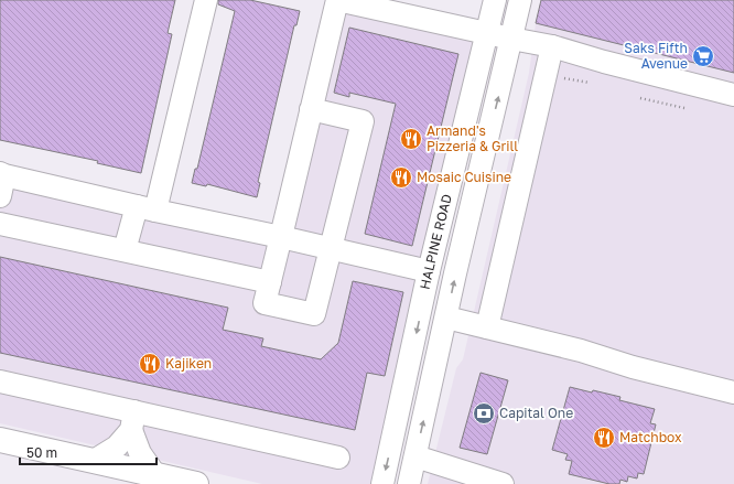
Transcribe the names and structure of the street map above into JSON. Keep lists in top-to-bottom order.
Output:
{
  "streets": {
    "street": ["HALPINE ROAD"]
  },
  "places": {
    "supermarket": ["Saks Fifth Avenue"],
    "restaurant": [
      "Armand's Pizzeria & Grill",
      "Mosaic Cuisine",
      "Kajiken",
      "Matchbox"
    ],
    "bank": ["Capital One"]
  },
  "scale_bar": "50 m"
}
